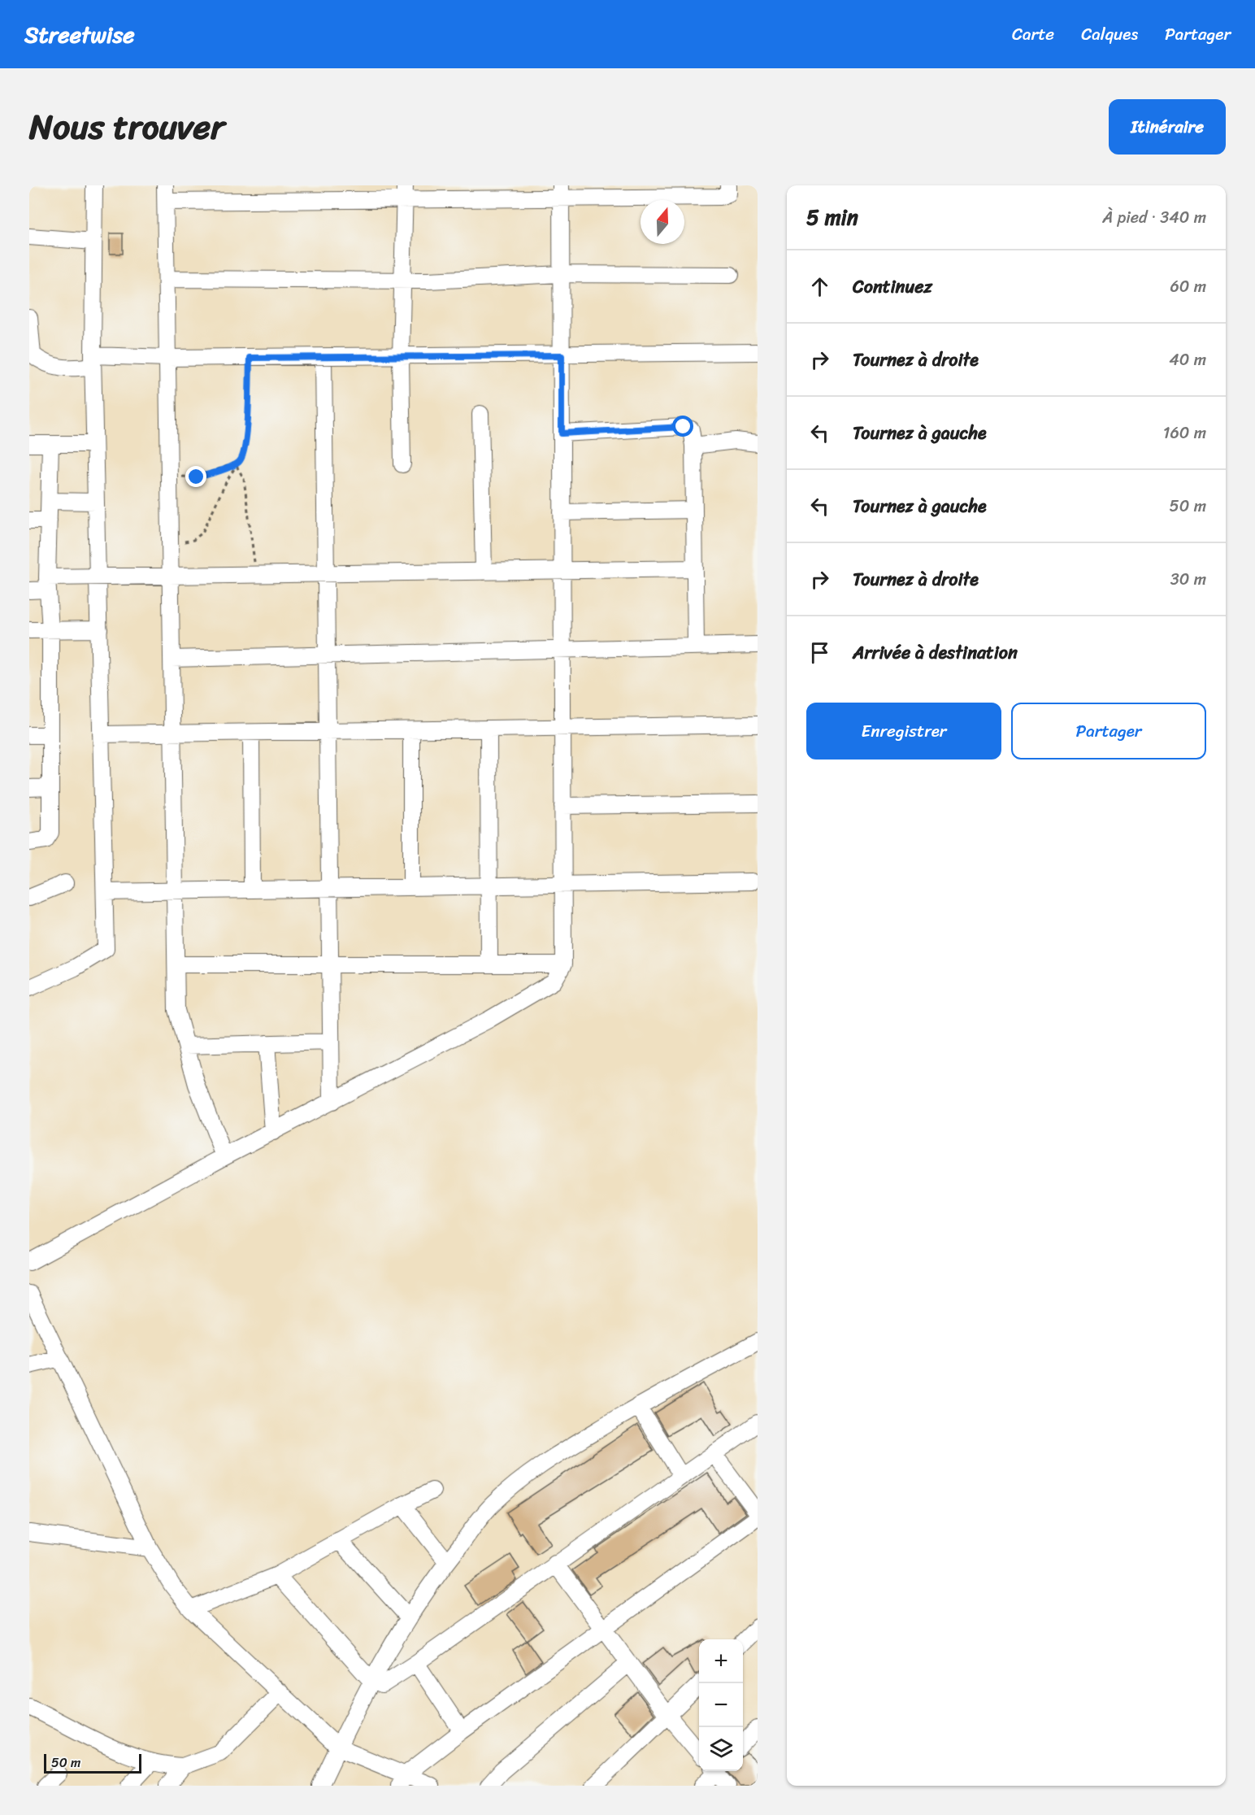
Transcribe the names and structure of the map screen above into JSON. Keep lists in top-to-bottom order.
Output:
{
  "scale_bar": "50 m",
  "north": "top",
  "page": {
    "header": "Streetwise",
    "nav": ["Carte", "Calques", "Partager"],
    "title": "Nous trouver",
    "buttons": [
      "Itinéraire",
      ["Enregistrer", "Partager"]
    ],
    "heading": ["5 min", "À pied · 340 m"],
    "list": [
      ["Continuez", "60 m"],
      ["Tournez à droite", "40 m"],
      ["Tournez à gauche", "160 m"],
      ["Tournez à gauche", "50 m"],
      ["Tournez à droite", "30 m"],
      "Arrivée à destination"
    ],
    "map_buttons": ["+", "−"],
    "scale": "50 m"
  }
}
